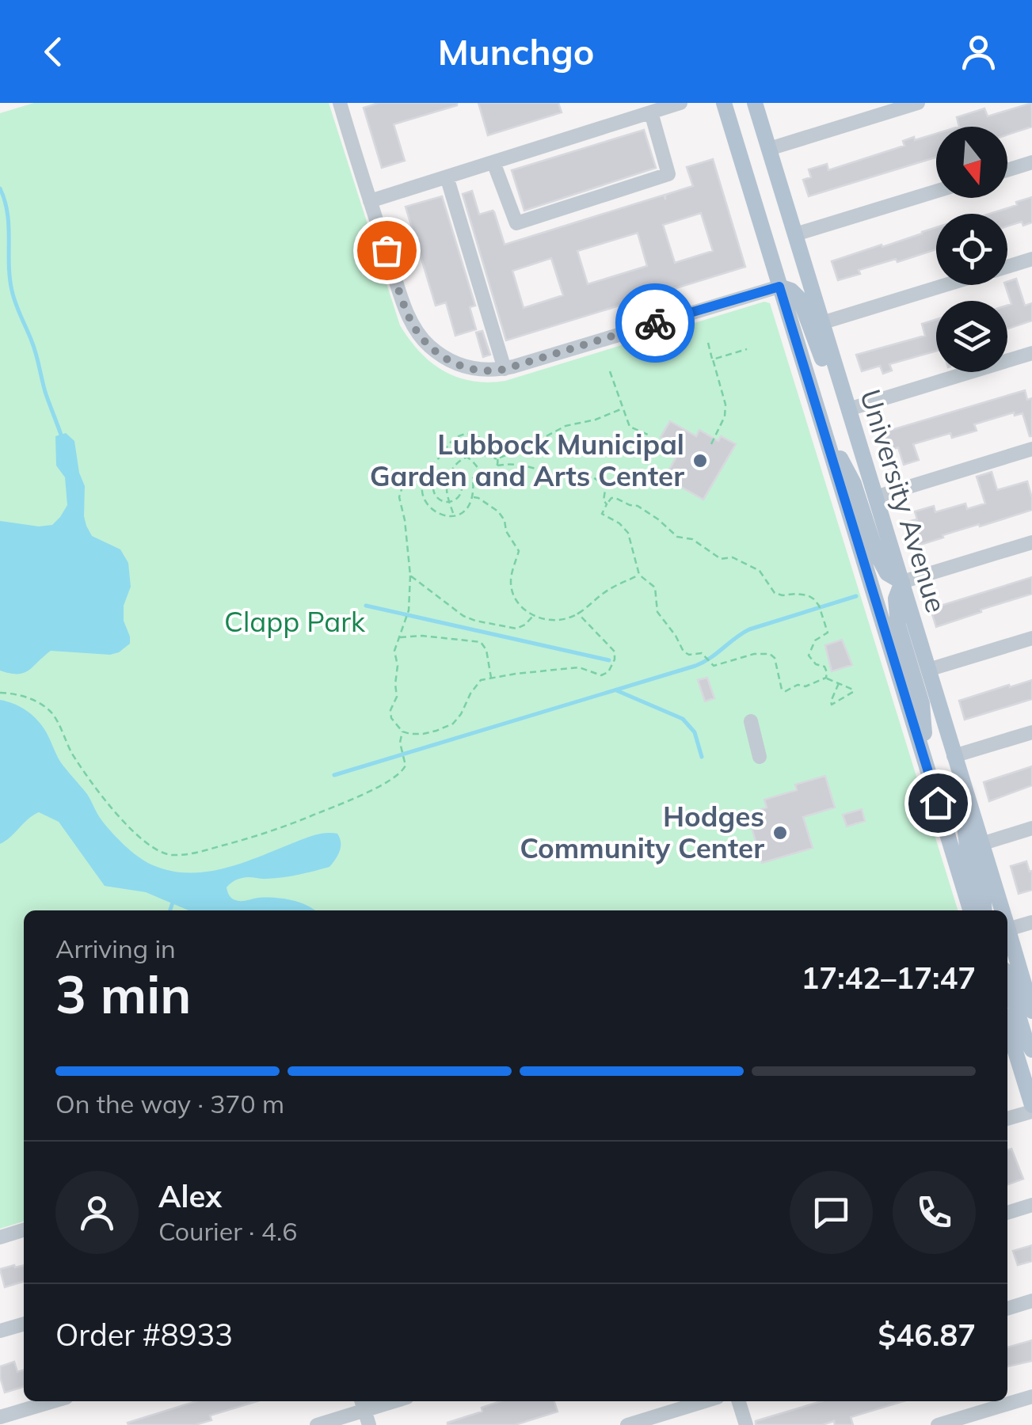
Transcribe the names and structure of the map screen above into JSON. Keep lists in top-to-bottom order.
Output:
{
  "streets": {
    "main road": ["University Avenue"]
  },
  "parks": ["Clapp Park"],
  "places": ["Lubbock Municipal Garden and Arts Center", "Hodges Community Center"],
  "north": "bottom",
  "page": {
    "header": "Munchgo",
    "heading": ["3 min", "Arriving in", "17:42–17:47"],
    "panel": [
      "Alex",
      "Courier · 4.6",
      "Order #8933",
      "$46.87"
    ],
    "bar": "On the way · 370 m"
  }
}
